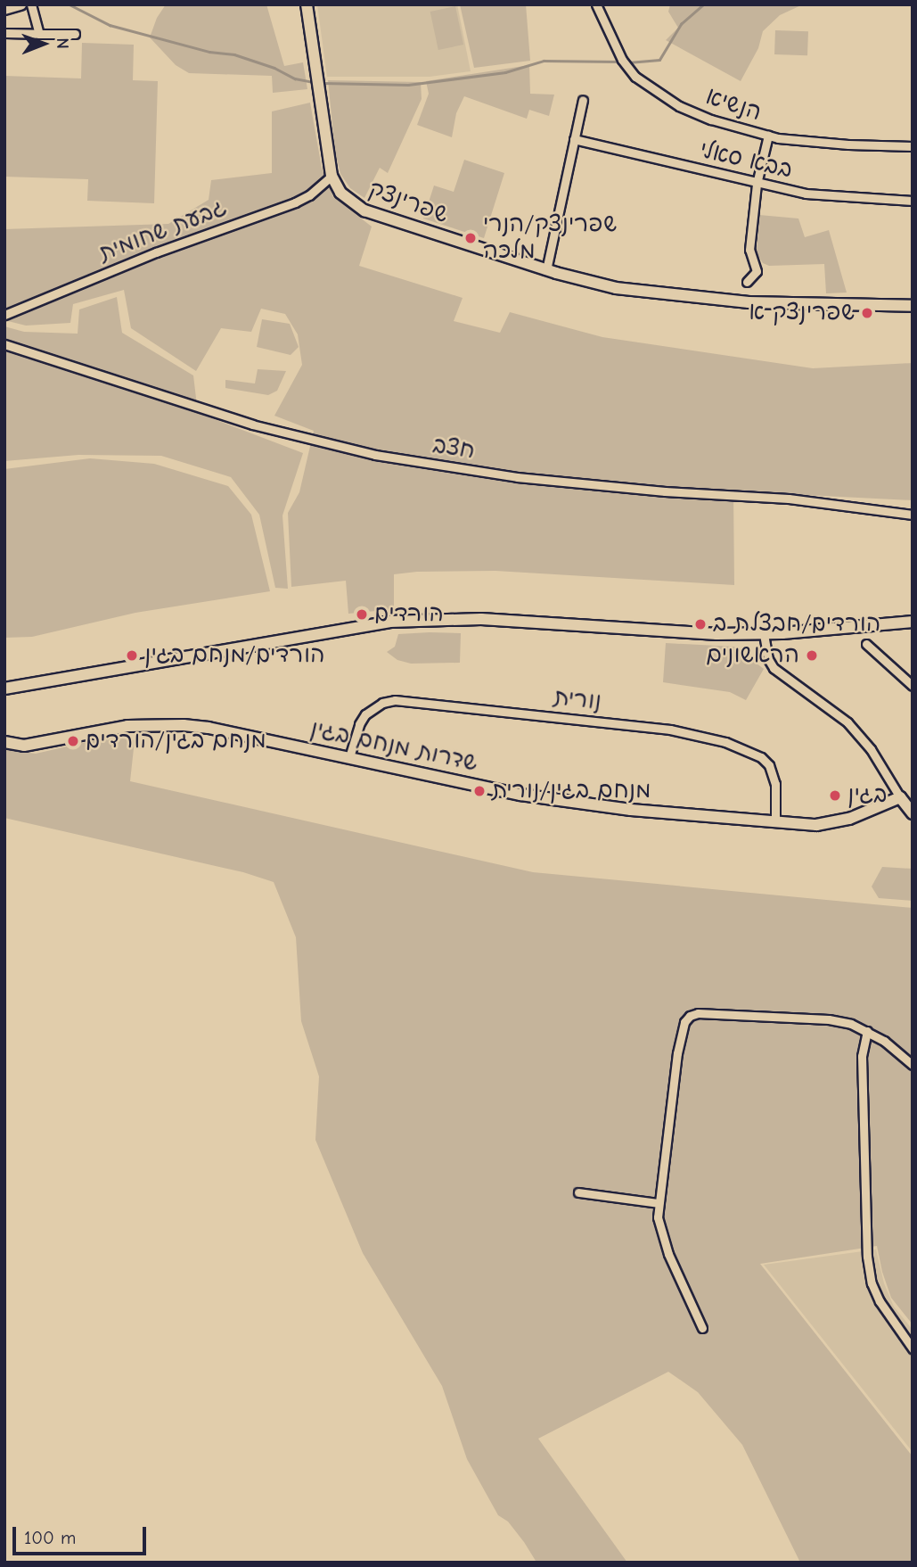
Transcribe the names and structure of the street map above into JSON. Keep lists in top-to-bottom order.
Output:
{
  "streets": {
    "street": [
      "הנשיא",
      "בבא סאלי",
      "שפרינצק",
      "גבעת שחומית",
      "חצב",
      "נורית",
      "שדרות מנחם בגין"
    ]
  },
  "crossings": [
    ["שפרינצק", "גבעת שחומית"],
    ["נורית", "שדרות מנחם בגין"]
  ],
  "places": [
    "שפרינצק/הנרי מלכה",
    "שפרינצק א",
    "הורדים",
    "הורדים/חבצלת ב",
    "הורדים/מנחם בגין",
    "הראשונים",
    "מנחם בגין/הורדים",
    "מנחם בגין/נורית",
    "בגין"
  ],
  "scale_bar": "100 m",
  "north": "right"
}
